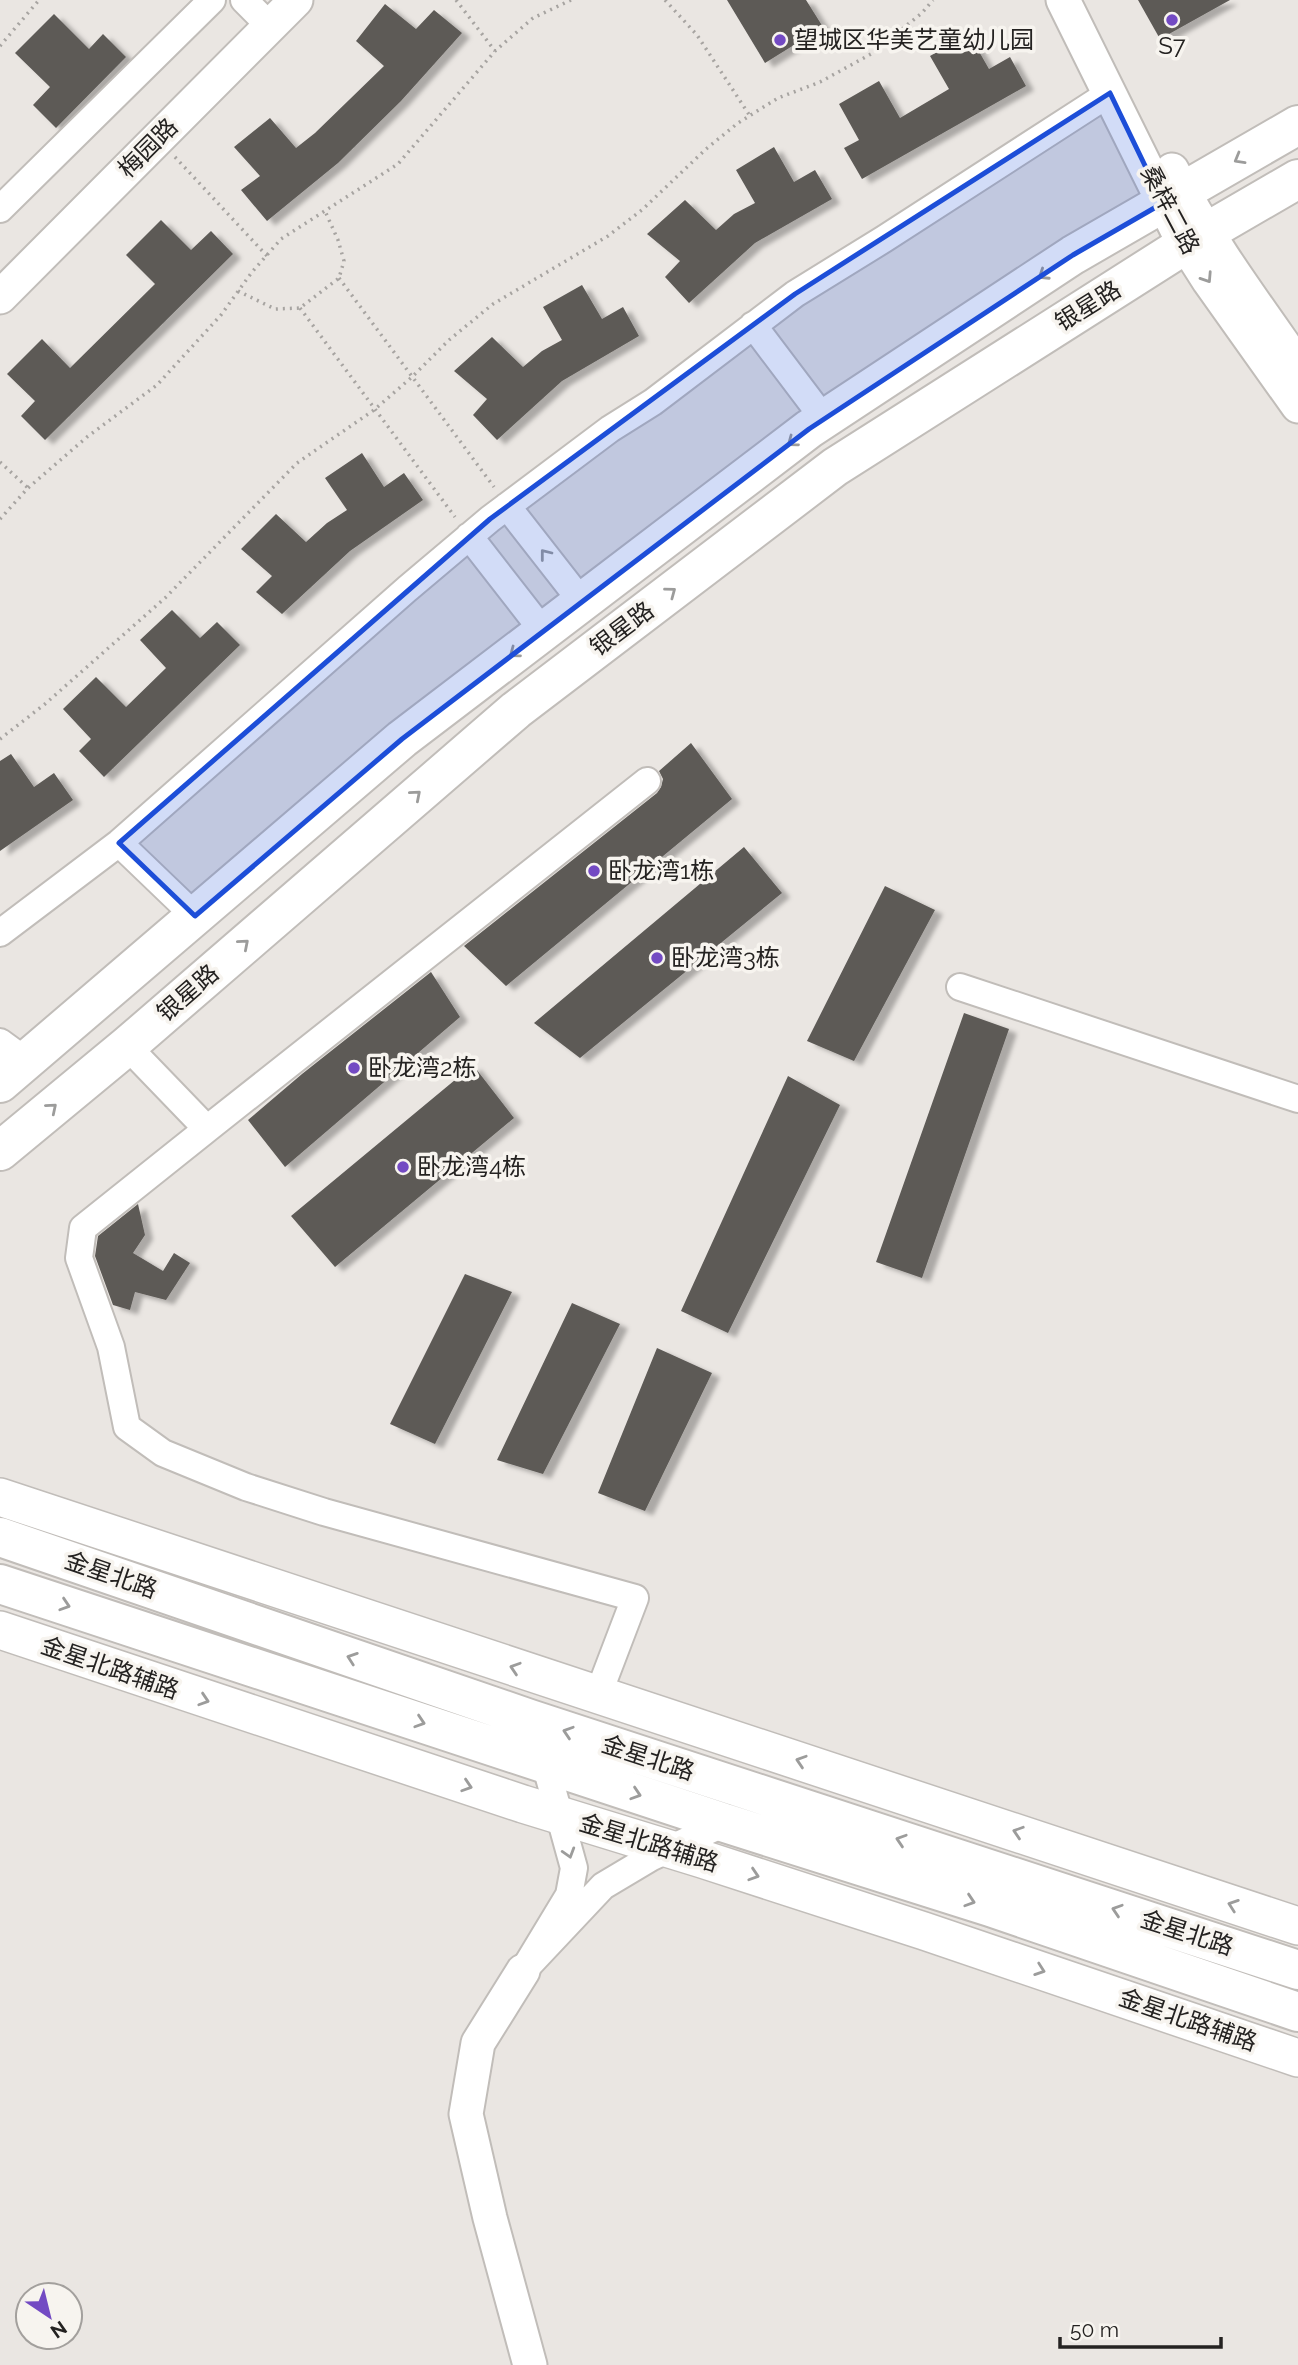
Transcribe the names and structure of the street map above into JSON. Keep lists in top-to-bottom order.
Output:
{
  "streets": {
    "main road": ["银星路", "金星北路", "金星北路辅路"],
    "street": ["梅园路", "桑梓二路"]
  },
  "crossings": [
    ["桑梓二路", "银星路"]
  ],
  "places": [
    "S7",
    "望城区华美艺童幼儿园",
    "卧龙湾1栋",
    "卧龙湾3栋",
    "卧龙湾2栋",
    "卧龙湾4栋"
  ],
  "scale_bar": "50 m",
  "north": "bottom right"
}
